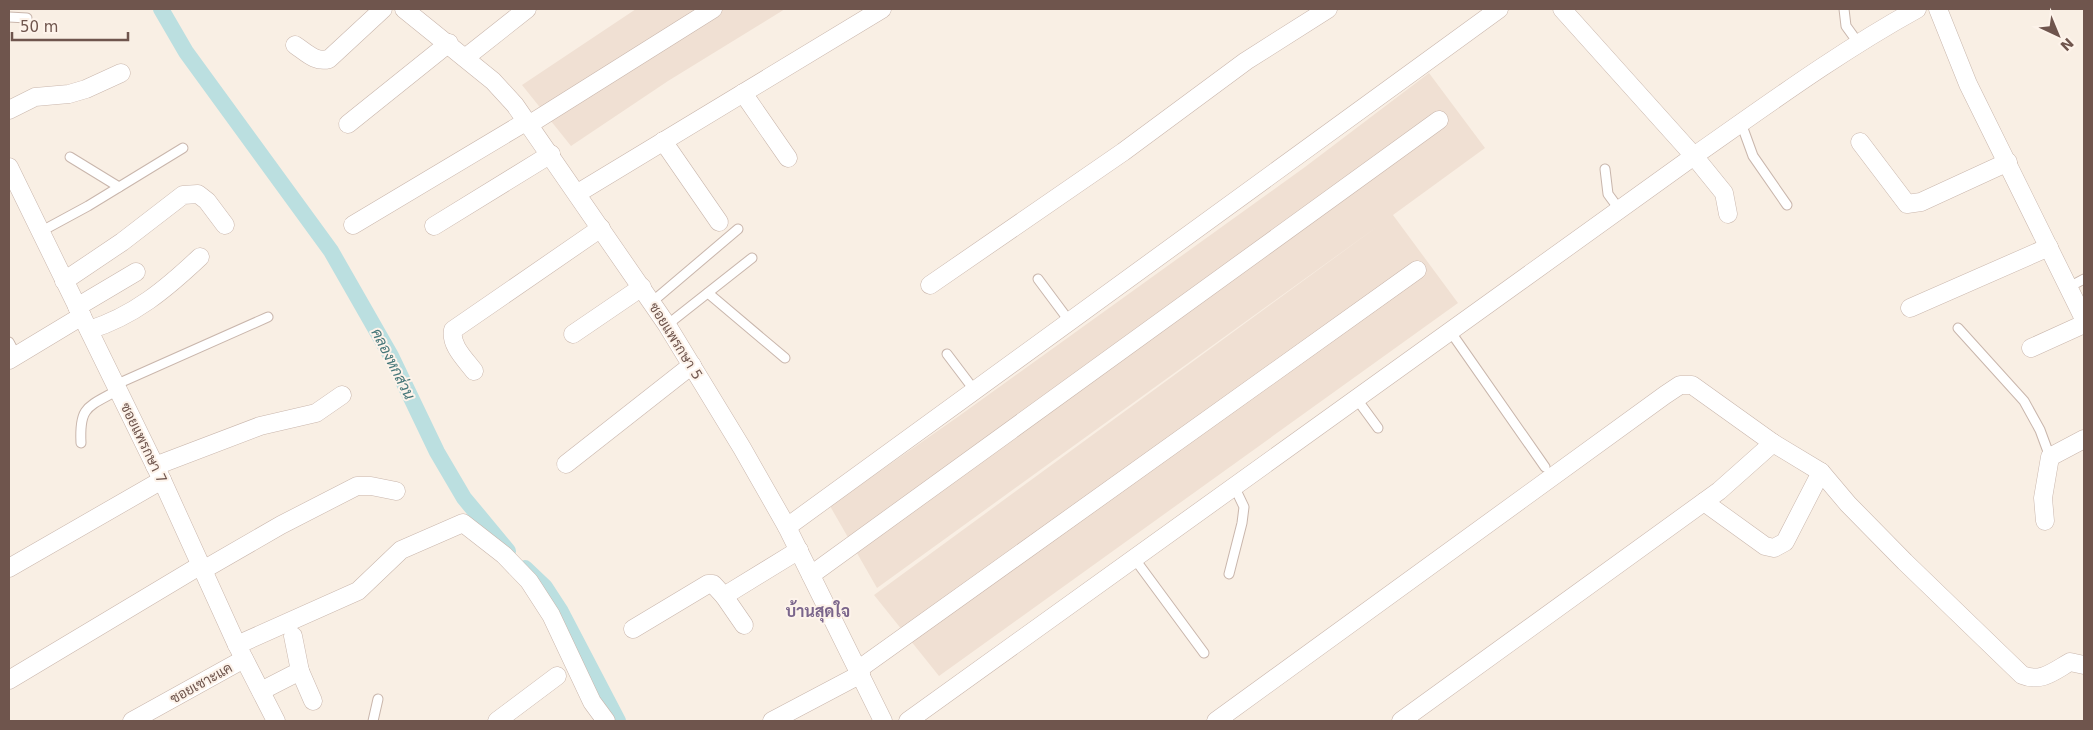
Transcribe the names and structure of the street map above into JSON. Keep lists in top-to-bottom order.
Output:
{
  "streets": {
    "street": ["ซอยแพรกษา 5", "ซอยแพรกษา 7", "ซอยเซาะแค"]
  },
  "crossings": [
    ["ซอยแพรกษา 7", "ซอยเซาะแค"]
  ],
  "districts": ["บ้านสุดใจ"],
  "water": ["คลองหกส่วน"],
  "scale_bar": "50 m",
  "north": "bottom right"
}
